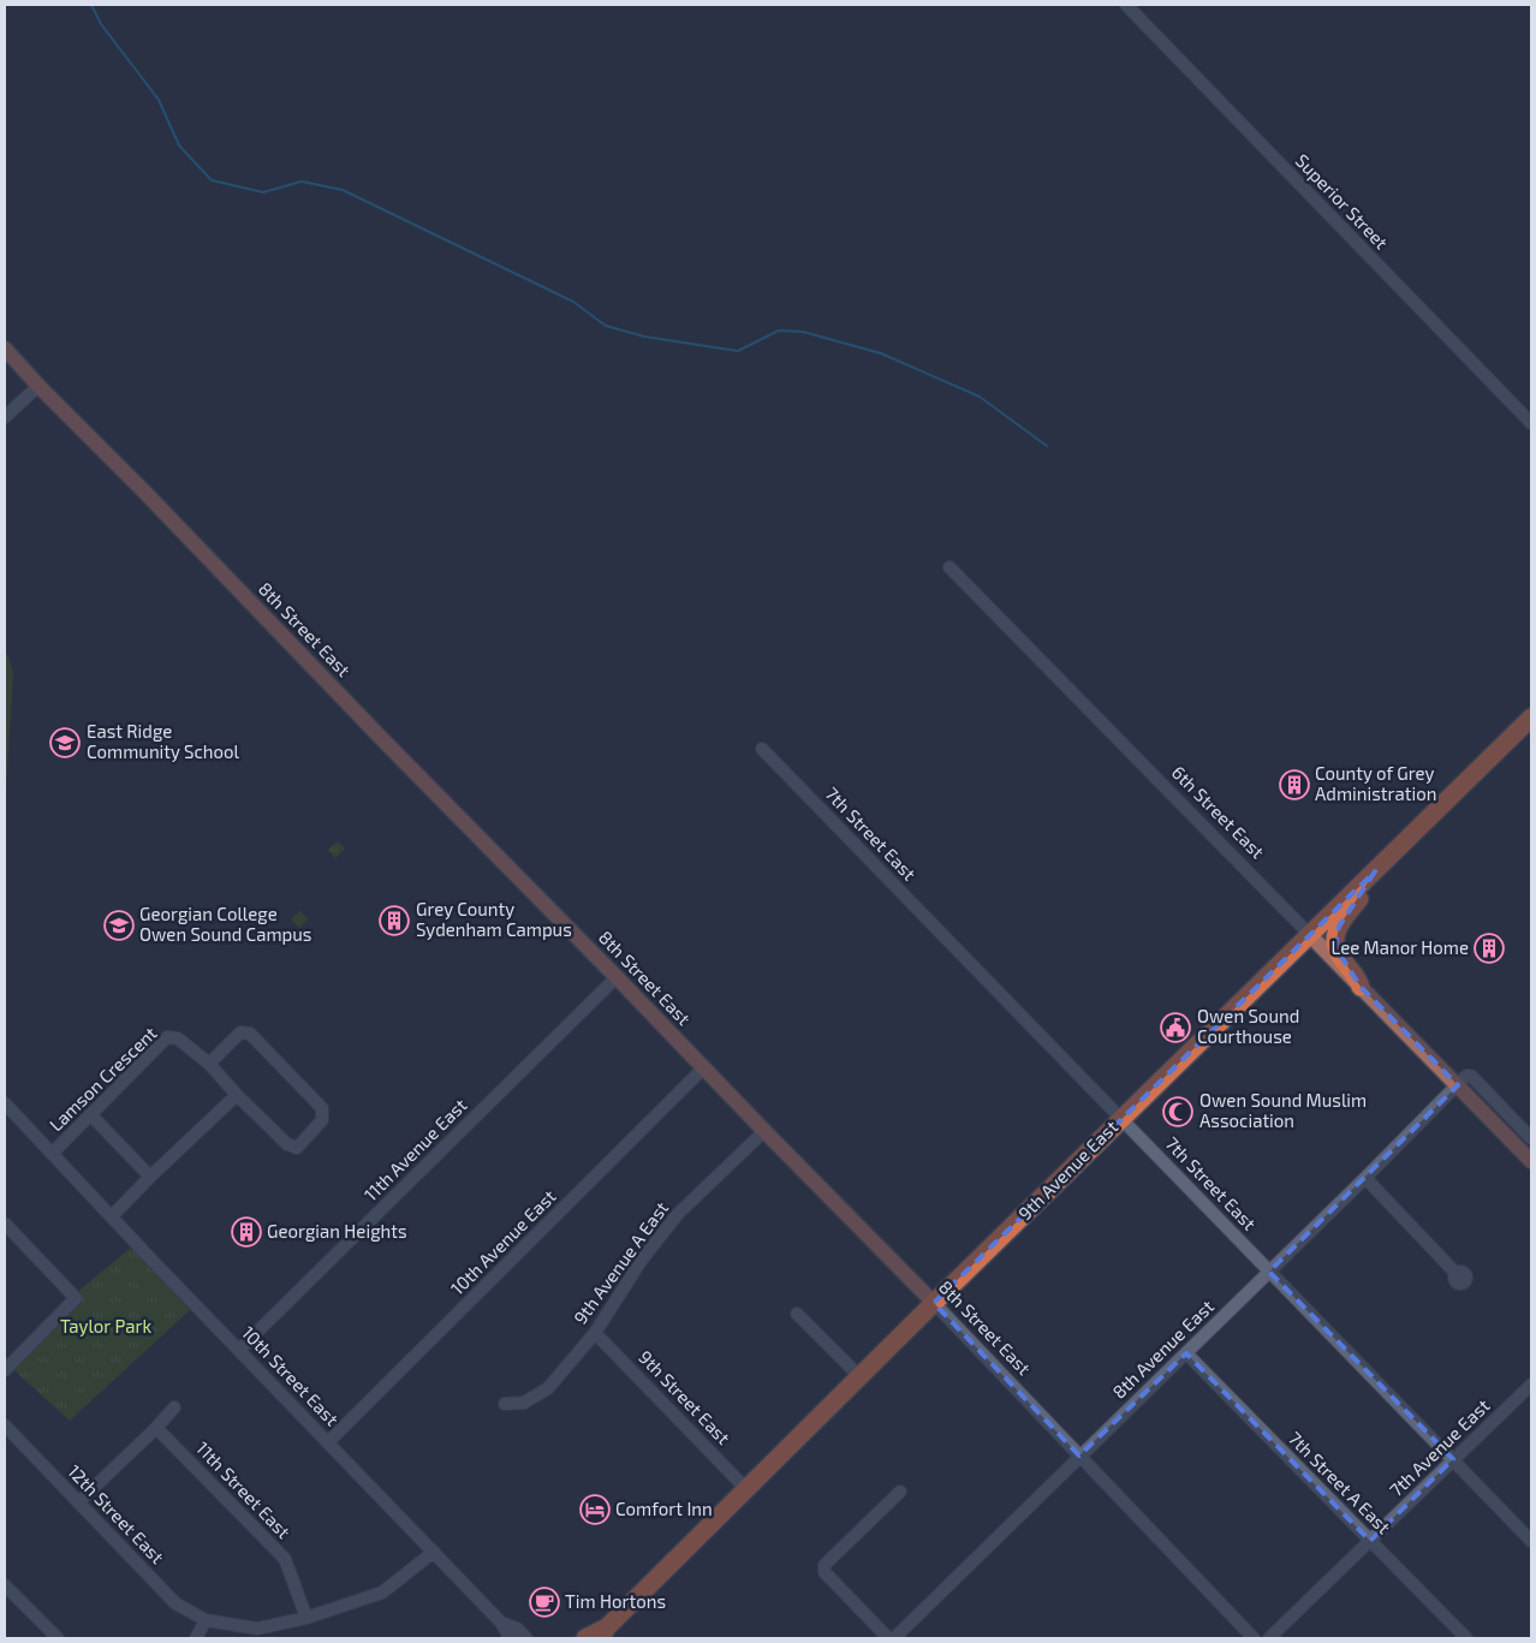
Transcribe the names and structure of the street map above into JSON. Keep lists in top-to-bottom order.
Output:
{
  "streets": {
    "highway": ["9th Avenue East"],
    "main road": ["8th Street East", "6th Street East"],
    "street": [
      "Superior Street",
      "7th Street East",
      "Lamson Crescent",
      "11th Avenue East",
      "10th Avenue East",
      "9th Avenue A East",
      "8th Avenue East",
      "10th Street East",
      "9th Street East",
      "7th Avenue East",
      "7th Street A East",
      "11th Street East",
      "12th Street East"
    ]
  },
  "crossings": [
    ["8th Street East", "11th Avenue East"],
    ["8th Street East", "9th Avenue East"],
    ["8th Street East", "10th Avenue East"],
    ["8th Street East", "9th Avenue A East"],
    ["8th Street East", "8th Avenue East"],
    ["6th Street East", "9th Avenue East"],
    ["6th Street East", "8th Avenue East"],
    ["7th Street East", "9th Avenue East"],
    ["7th Street East", "8th Avenue East"],
    ["7th Street East", "7th Avenue East"],
    ["Lamson Crescent", "10th Street East"],
    ["11th Avenue East", "10th Street East"],
    ["9th Avenue East", "9th Street East"],
    ["10th Avenue East", "10th Street East"],
    ["9th Avenue A East", "9th Street East"],
    ["8th Avenue East", "7th Street A East"],
    ["7th Avenue East", "7th Street A East"]
  ],
  "parks": ["Taylor Park"],
  "places": {
    "school or university": ["East Ridge Community School", "Georgian College Owen Sound Campus"],
    "building": [
      "County of Grey Administration",
      "Grey County Sydenham Campus",
      "Lee Manor Home",
      "Georgian Heights"
    ],
    "public building": ["Owen Sound Courthouse"],
    "mosque": ["Owen Sound Muslim Association"],
    "hotel": ["Comfort Inn"],
    "cafe": ["Tim Hortons"]
  }
}
